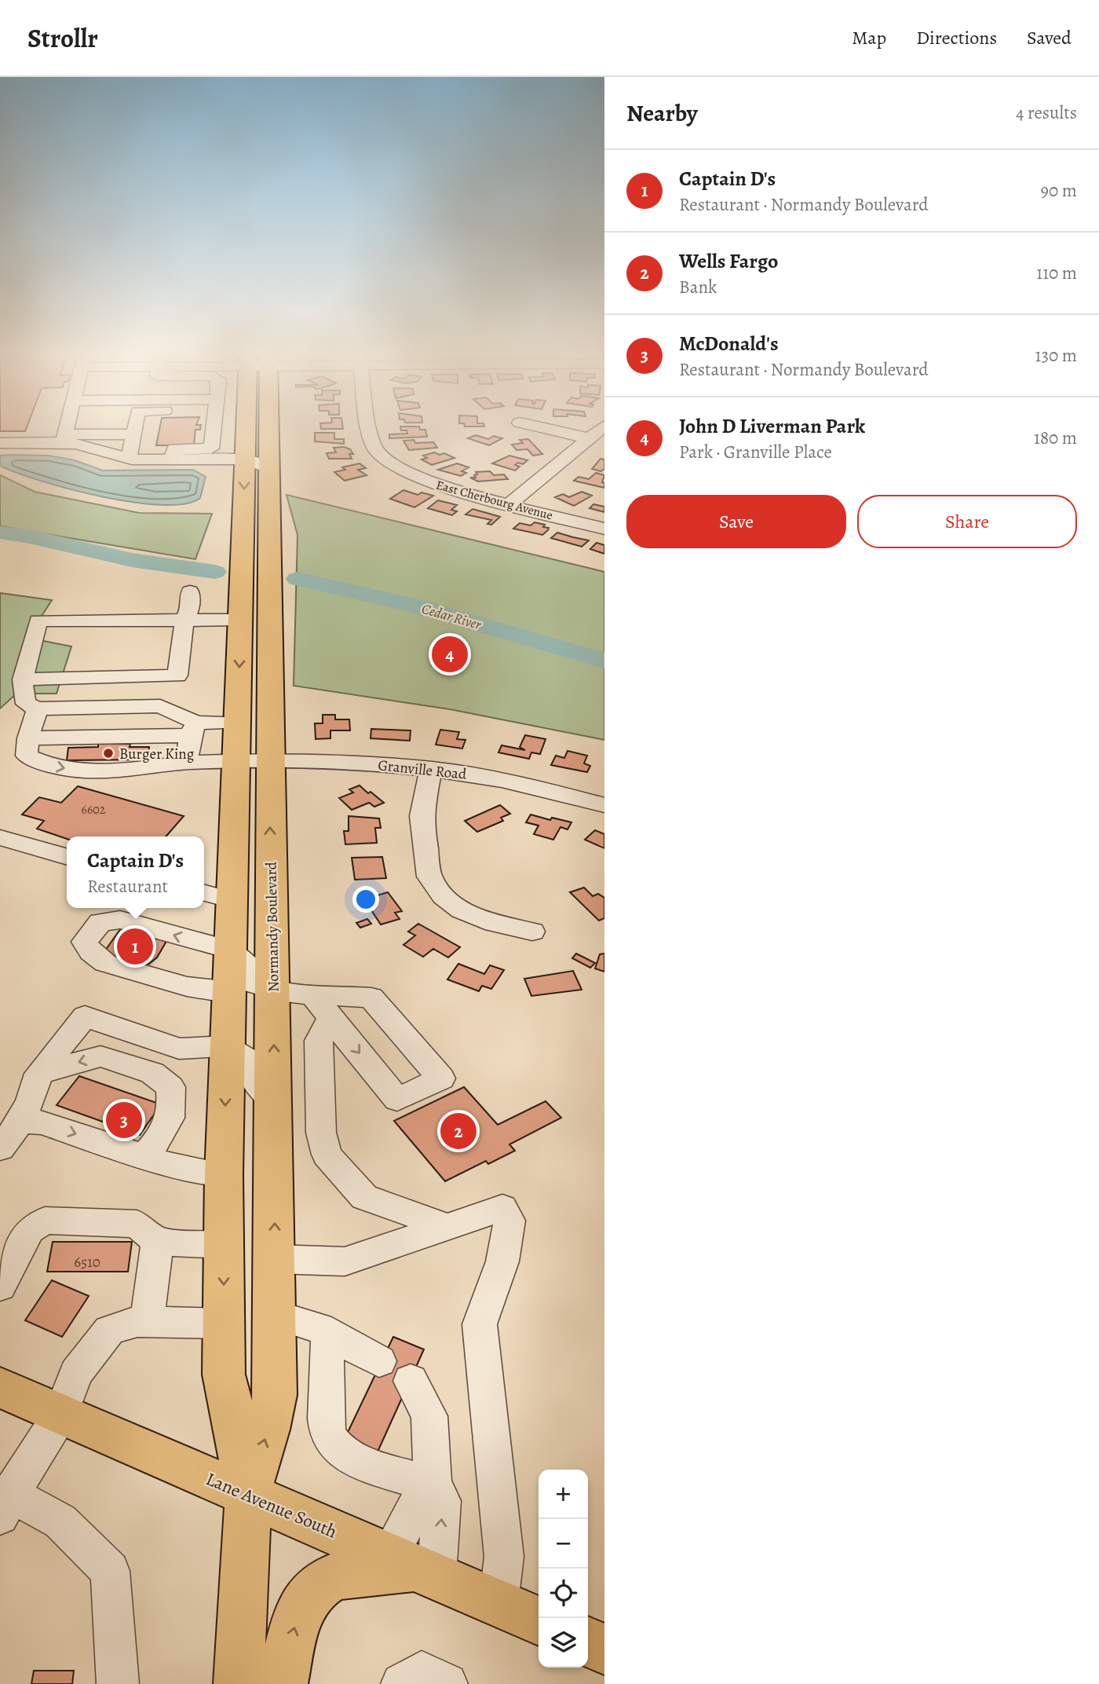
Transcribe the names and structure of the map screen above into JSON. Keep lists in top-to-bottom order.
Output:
{
  "streets": {
    "main road": ["Normandy Boulevard", "Lane Avenue South"],
    "street": ["East Cherbourg Avenue", "Granville Road"]
  },
  "crossings": [
    ["Granville Road", "Normandy Boulevard"],
    ["Normandy Boulevard", "Lane Avenue South"]
  ],
  "water": ["Cedar River"],
  "places": ["Burger King"],
  "house_numbers": ["6602", "6510"],
  "page": {
    "header": "Strollr",
    "nav": ["Map", "Directions", "Saved"],
    "heading": ["Nearby", "4 results"],
    "list": [
      {
        "mark": "1",
        "name": "Captain D's",
        "note": "Restaurant · Normandy Boulevard",
        "value": "90 m"
      },
      {
        "mark": "2",
        "name": "Wells Fargo",
        "note": "Bank",
        "value": "110 m"
      },
      {
        "mark": "3",
        "name": "McDonald's",
        "note": "Restaurant · Normandy Boulevard",
        "value": "130 m"
      },
      {
        "mark": "4",
        "name": "John D Liverman Park",
        "note": "Park · Granville Place",
        "value": "180 m"
      }
    ],
    "buttons": ["Save", "Share"],
    "pins": [
      "4",
      "1",
      "3",
      "2"
    ],
    "popup": ["Captain D's", "Restaurant"],
    "map_buttons": ["+", "−"]
  }
}
